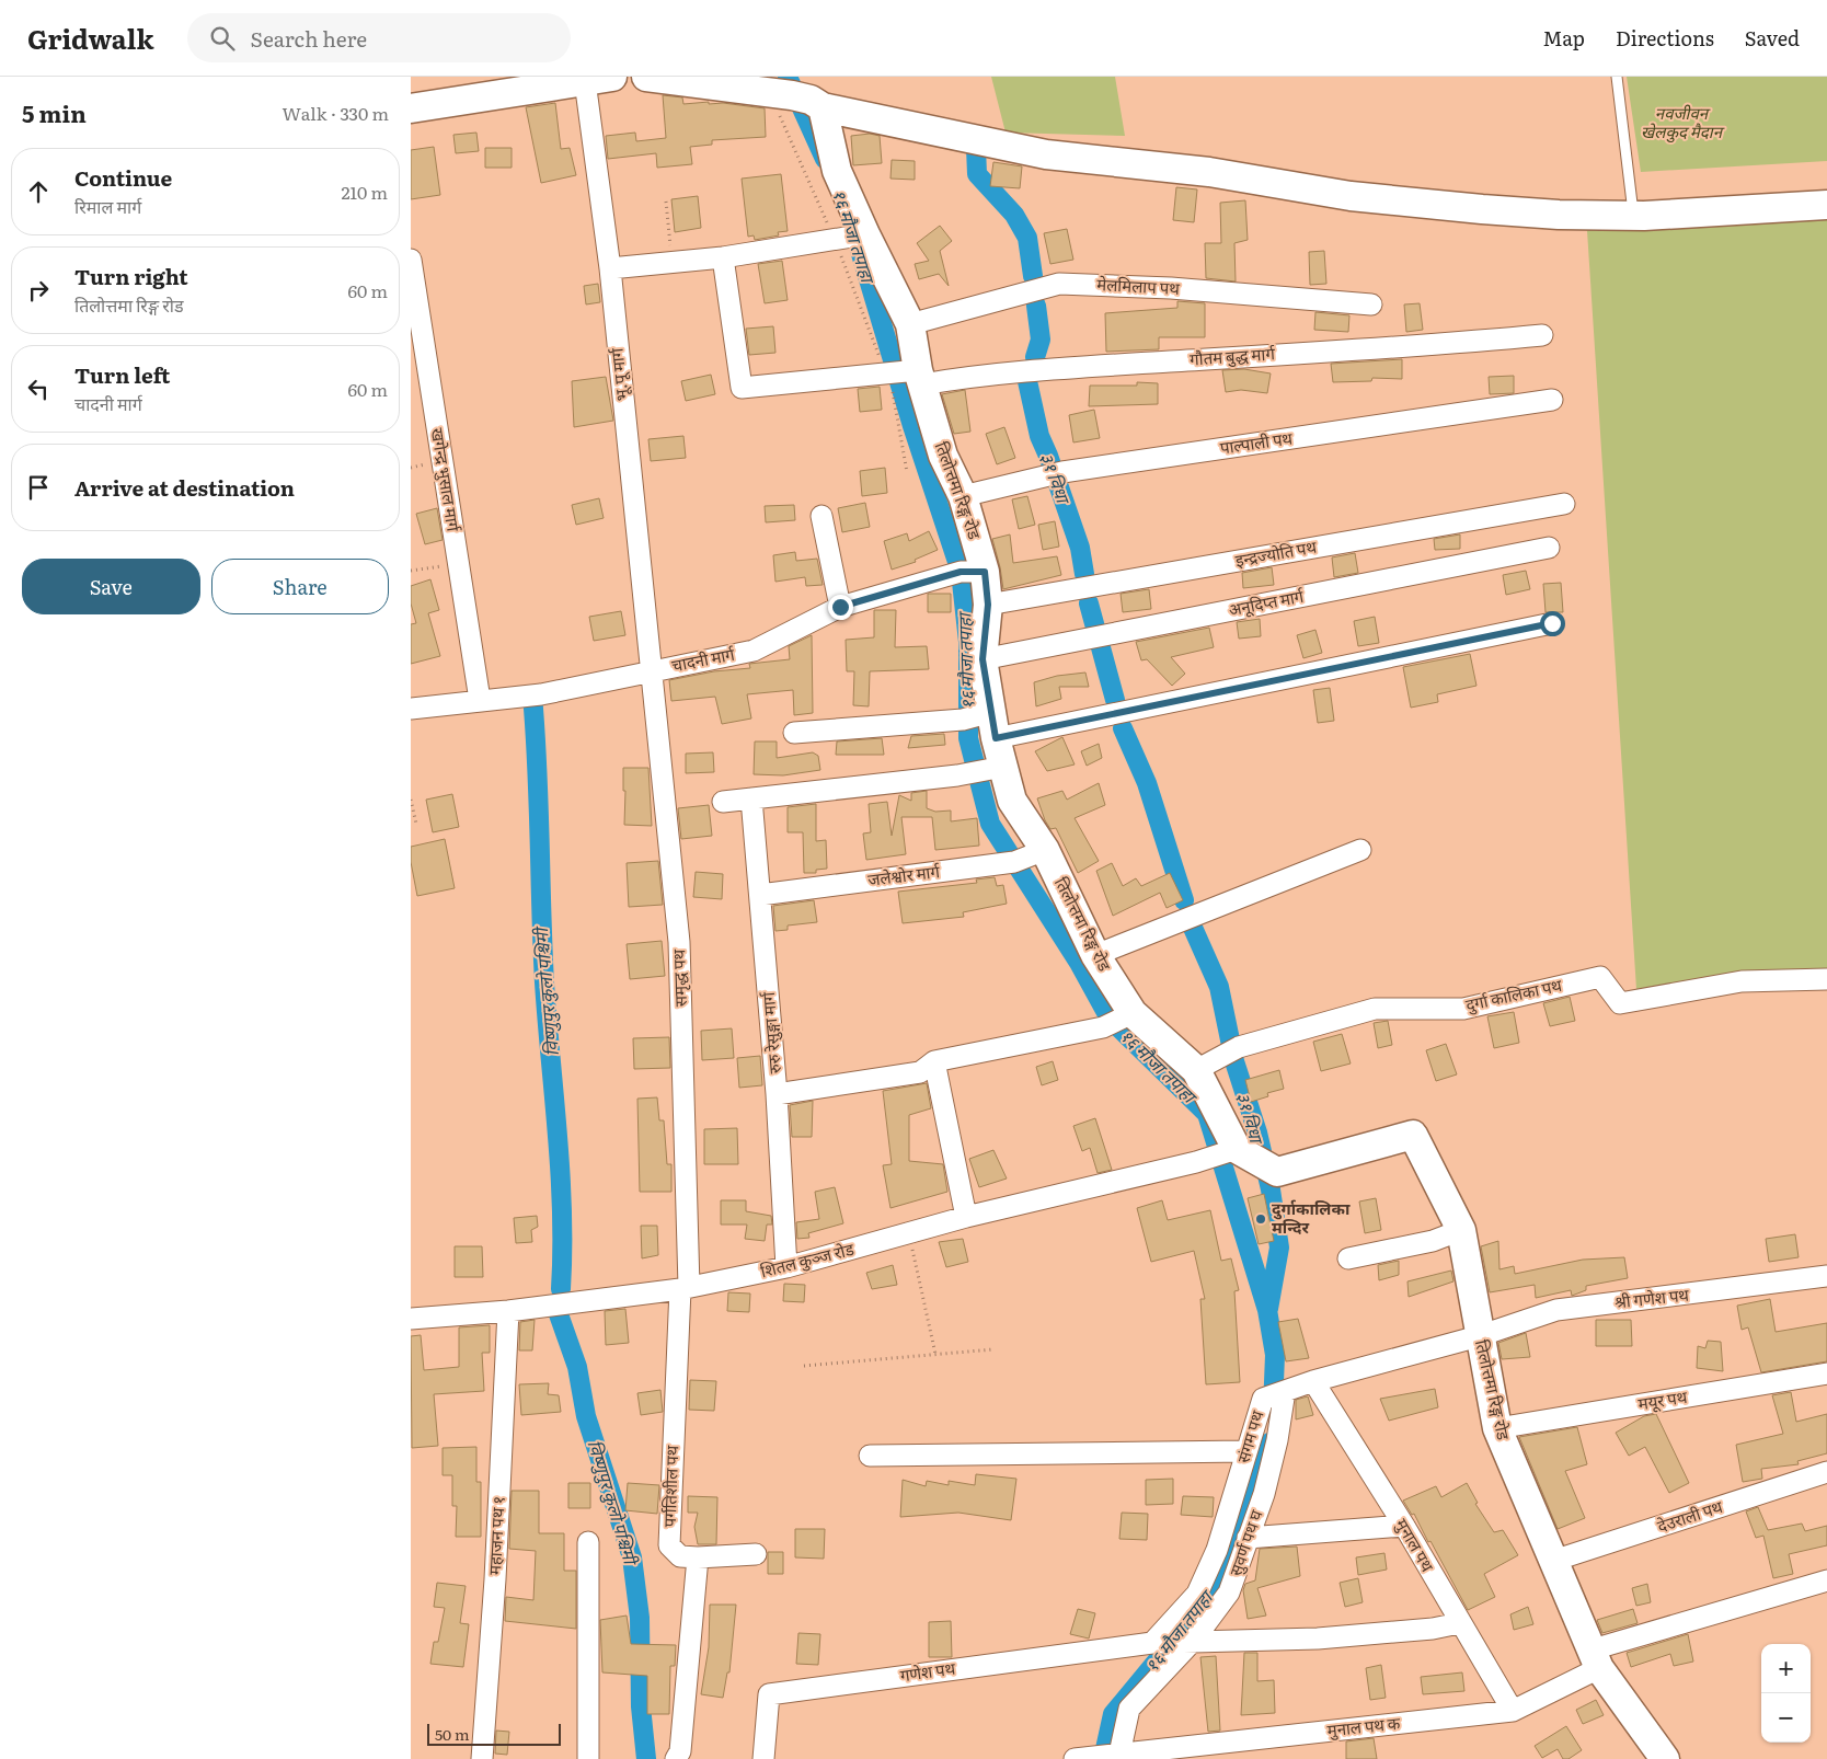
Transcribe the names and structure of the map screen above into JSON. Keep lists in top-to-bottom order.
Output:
{
  "streets": {
    "street": [
      "मेलमिलाप पथ",
      "गौतम बुद्ध मार्ग",
      "भू.पू मार्ग",
      "पाल्पाली पथ",
      "खगेन्द्र भुसाल मार्ग",
      "तिलोत्तमा रिङ्ग रोड",
      "इन्द्रज्योति पथ",
      "अनूदिप्त मार्ग",
      "चादनी मार्ग",
      "जलेश्वोर मार्ग",
      "समृद्ध पथ",
      "दुर्गा कालिका पथ",
      "रुरु रेसुङ्गा मार्ग",
      "शितल कुञ्ज रोड",
      "श्री गणेश पथ",
      "मयूर पथ",
      "संगम पथ",
      "पर्गतिशील पथ",
      "देउराली पथ",
      "महाजन पथ १",
      "सुवर्ण पथ घ",
      "मुनाल पथ",
      "गणेश पथ",
      "मुनाल पथ क"
    ]
  },
  "crossings": [
    ["मेलमिलाप पथ", "तिलोत्तमा रिङ्ग रोड"],
    ["गौतम बुद्ध मार्ग", "तिलोत्तमा रिङ्ग रोड"],
    ["भू.पू मार्ग", "चादनी मार्ग"],
    ["भू.पू मार्ग", "समृद्ध पथ"],
    ["पाल्पाली पथ", "तिलोत्तमा रिङ्ग रोड"],
    ["खगेन्द्र भुसाल मार्ग", "चादनी मार्ग"],
    ["तिलोत्तमा रिङ्ग रोड", "इन्द्रज्योति पथ"],
    ["तिलोत्तमा रिङ्ग रोड", "अनूदिप्त मार्ग"],
    ["तिलोत्तमा रिङ्ग रोड", "चादनी मार्ग"],
    ["तिलोत्तमा रिङ्ग रोड", "जलेश्वोर मार्ग"],
    ["तिलोत्तमा रिङ्ग रोड", "दुर्गा कालिका पथ"],
    ["तिलोत्तमा रिङ्ग रोड", "शितल कुञ्ज रोड"],
    ["तिलोत्तमा रिङ्ग रोड", "श्री गणेश पथ"],
    ["तिलोत्तमा रिङ्ग रोड", "मयूर पथ"],
    ["तिलोत्तमा रिङ्ग रोड", "संगम पथ"],
    ["तिलोत्तमा रिङ्ग रोड", "देउराली पथ"],
    ["तिलोत्तमा रिङ्ग रोड", "मुनाल पथ क"],
    ["चादनी मार्ग", "समृद्ध पथ"],
    ["जलेश्वोर मार्ग", "रुरु रेसुङ्गा मार्ग"],
    ["समृद्ध पथ", "शितल कुञ्ज रोड"],
    ["समृद्ध पथ", "पर्गतिशील पथ"],
    ["रुरु रेसुङ्गा मार्ग", "शितल कुञ्ज रोड"],
    ["शितल कुञ्ज रोड", "पर्गतिशील पथ"],
    ["शितल कुञ्ज रोड", "महाजन पथ १"],
    ["श्री गणेश पथ", "संगम पथ"],
    ["संगम पथ", "सुवर्ण पथ घ"],
    ["संगम पथ", "मुनाल पथ"],
    ["संगम पथ", "गणेश पथ"],
    ["सुवर्ण पथ घ", "मुनाल पथ क"],
    ["मुनाल पथ", "मुनाल पथ क"]
  ],
  "water": ["१६ मौजा तपाहा", "३१ विधा", "विष्णुपुर कुलो पश्चिमी"],
  "parks": ["नवजीवन खेलकुद मैदान"],
  "places": ["दुर्गाकालिका मन्दिर"],
  "scale_bar": "50 m",
  "page": {
    "header": "Gridwalk",
    "search": "Search here",
    "nav": ["Map", "Directions", "Saved"],
    "heading": ["5 min", "Walk · 330 m"],
    "list": [
      ["Continue", "रिमाल मार्ग", "210 m"],
      ["Turn right", "तिलोत्तमा रिङ्ग रोड", "60 m"],
      ["Turn left", "चादनी मार्ग", "60 m"],
      "Arrive at destination"
    ],
    "buttons": ["Save", "Share"],
    "map_buttons": ["+", "−"],
    "scale": "50 m"
  }
}
